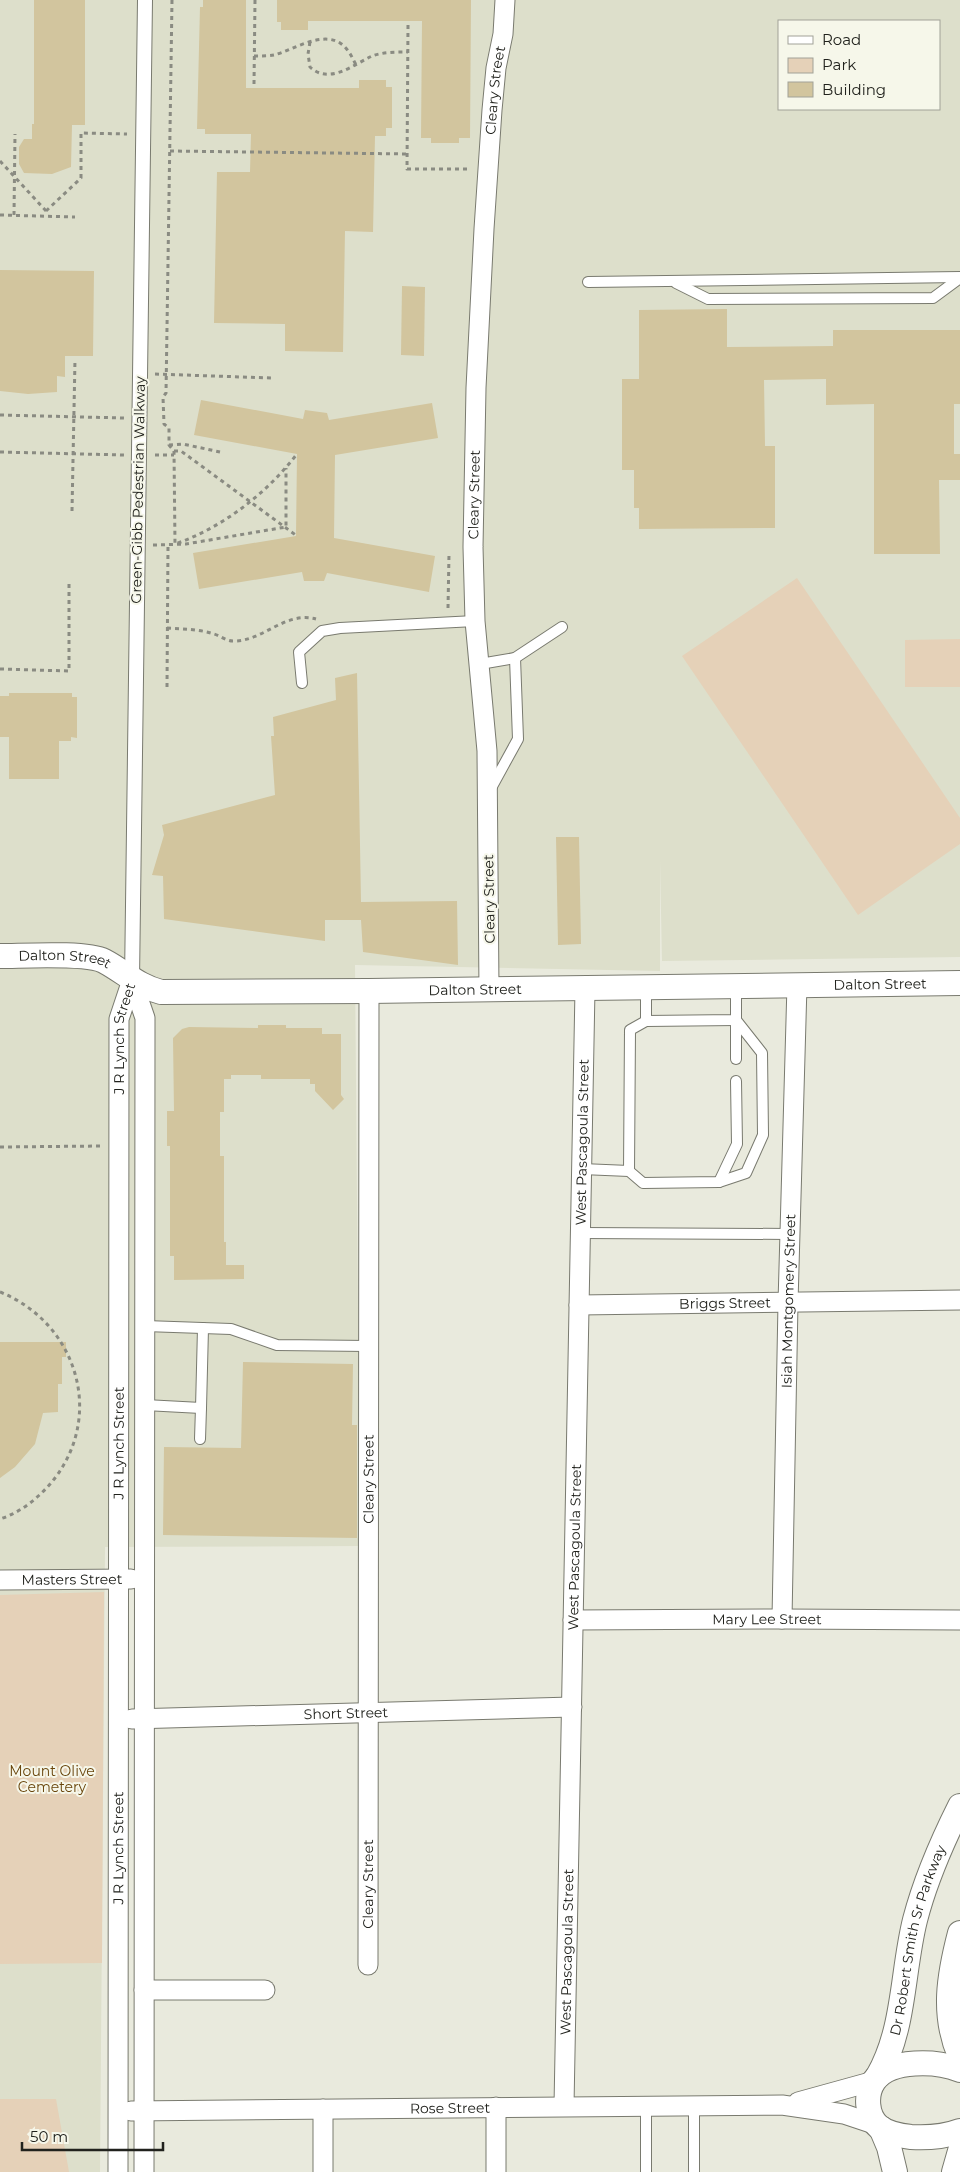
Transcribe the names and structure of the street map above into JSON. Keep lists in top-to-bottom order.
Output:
{
  "streets": {
    "street": [
      "Cleary Street",
      "Green-Gibb Pedestrian Walkway",
      "Dalton Street",
      "J R Lynch Street",
      "West Pascagoula Street",
      "Isiah Montgomery Street",
      "Briggs Street",
      "Masters Street",
      "Mary Lee Street",
      "Short Street",
      "Dr Robert Smith Sr Parkway",
      "Rose Street"
    ]
  },
  "crossings": [
    ["Cleary Street", "Dalton Street"],
    ["Cleary Street", "Short Street"],
    ["Green-Gibb Pedestrian Walkway", "Dalton Street"],
    ["Green-Gibb Pedestrian Walkway", "J R Lynch Street"],
    ["Dalton Street", "J R Lynch Street"],
    ["Dalton Street", "West Pascagoula Street"],
    ["Dalton Street", "Isiah Montgomery Street"],
    ["J R Lynch Street", "Masters Street"],
    ["J R Lynch Street", "Short Street"],
    ["J R Lynch Street", "Rose Street"],
    ["West Pascagoula Street", "Briggs Street"],
    ["West Pascagoula Street", "Mary Lee Street"],
    ["West Pascagoula Street", "Short Street"],
    ["West Pascagoula Street", "Rose Street"],
    ["Isiah Montgomery Street", "Briggs Street"],
    ["Isiah Montgomery Street", "Mary Lee Street"],
    ["Dr Robert Smith Sr Parkway", "Rose Street"]
  ],
  "parks": ["Mount Olive Cemetery"],
  "legend": ["Road", "Park", "Building"],
  "scale_bar": "50 m"
}
